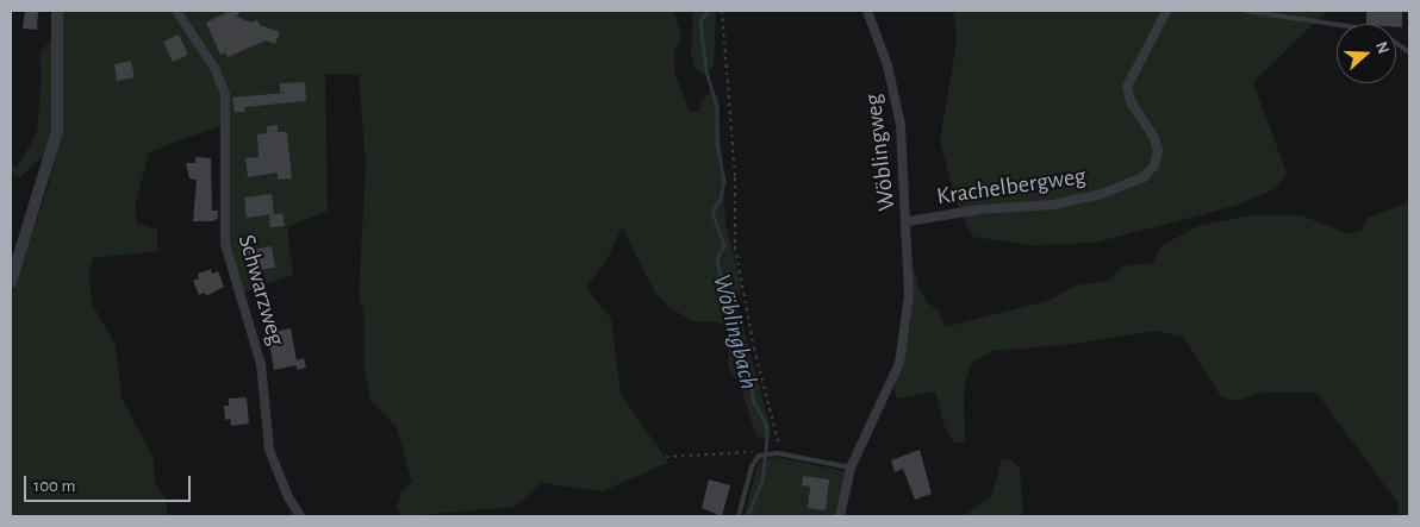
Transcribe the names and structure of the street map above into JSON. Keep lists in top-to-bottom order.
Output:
{
  "streets": {
    "street": ["Wöblingweg", "Krachelbergweg", "Schwarzweg"]
  },
  "crossings": [
    ["Wöblingweg", "Krachelbergweg"]
  ],
  "water": ["Wöblingbach"],
  "scale_bar": "100 m",
  "north": "right"
}
